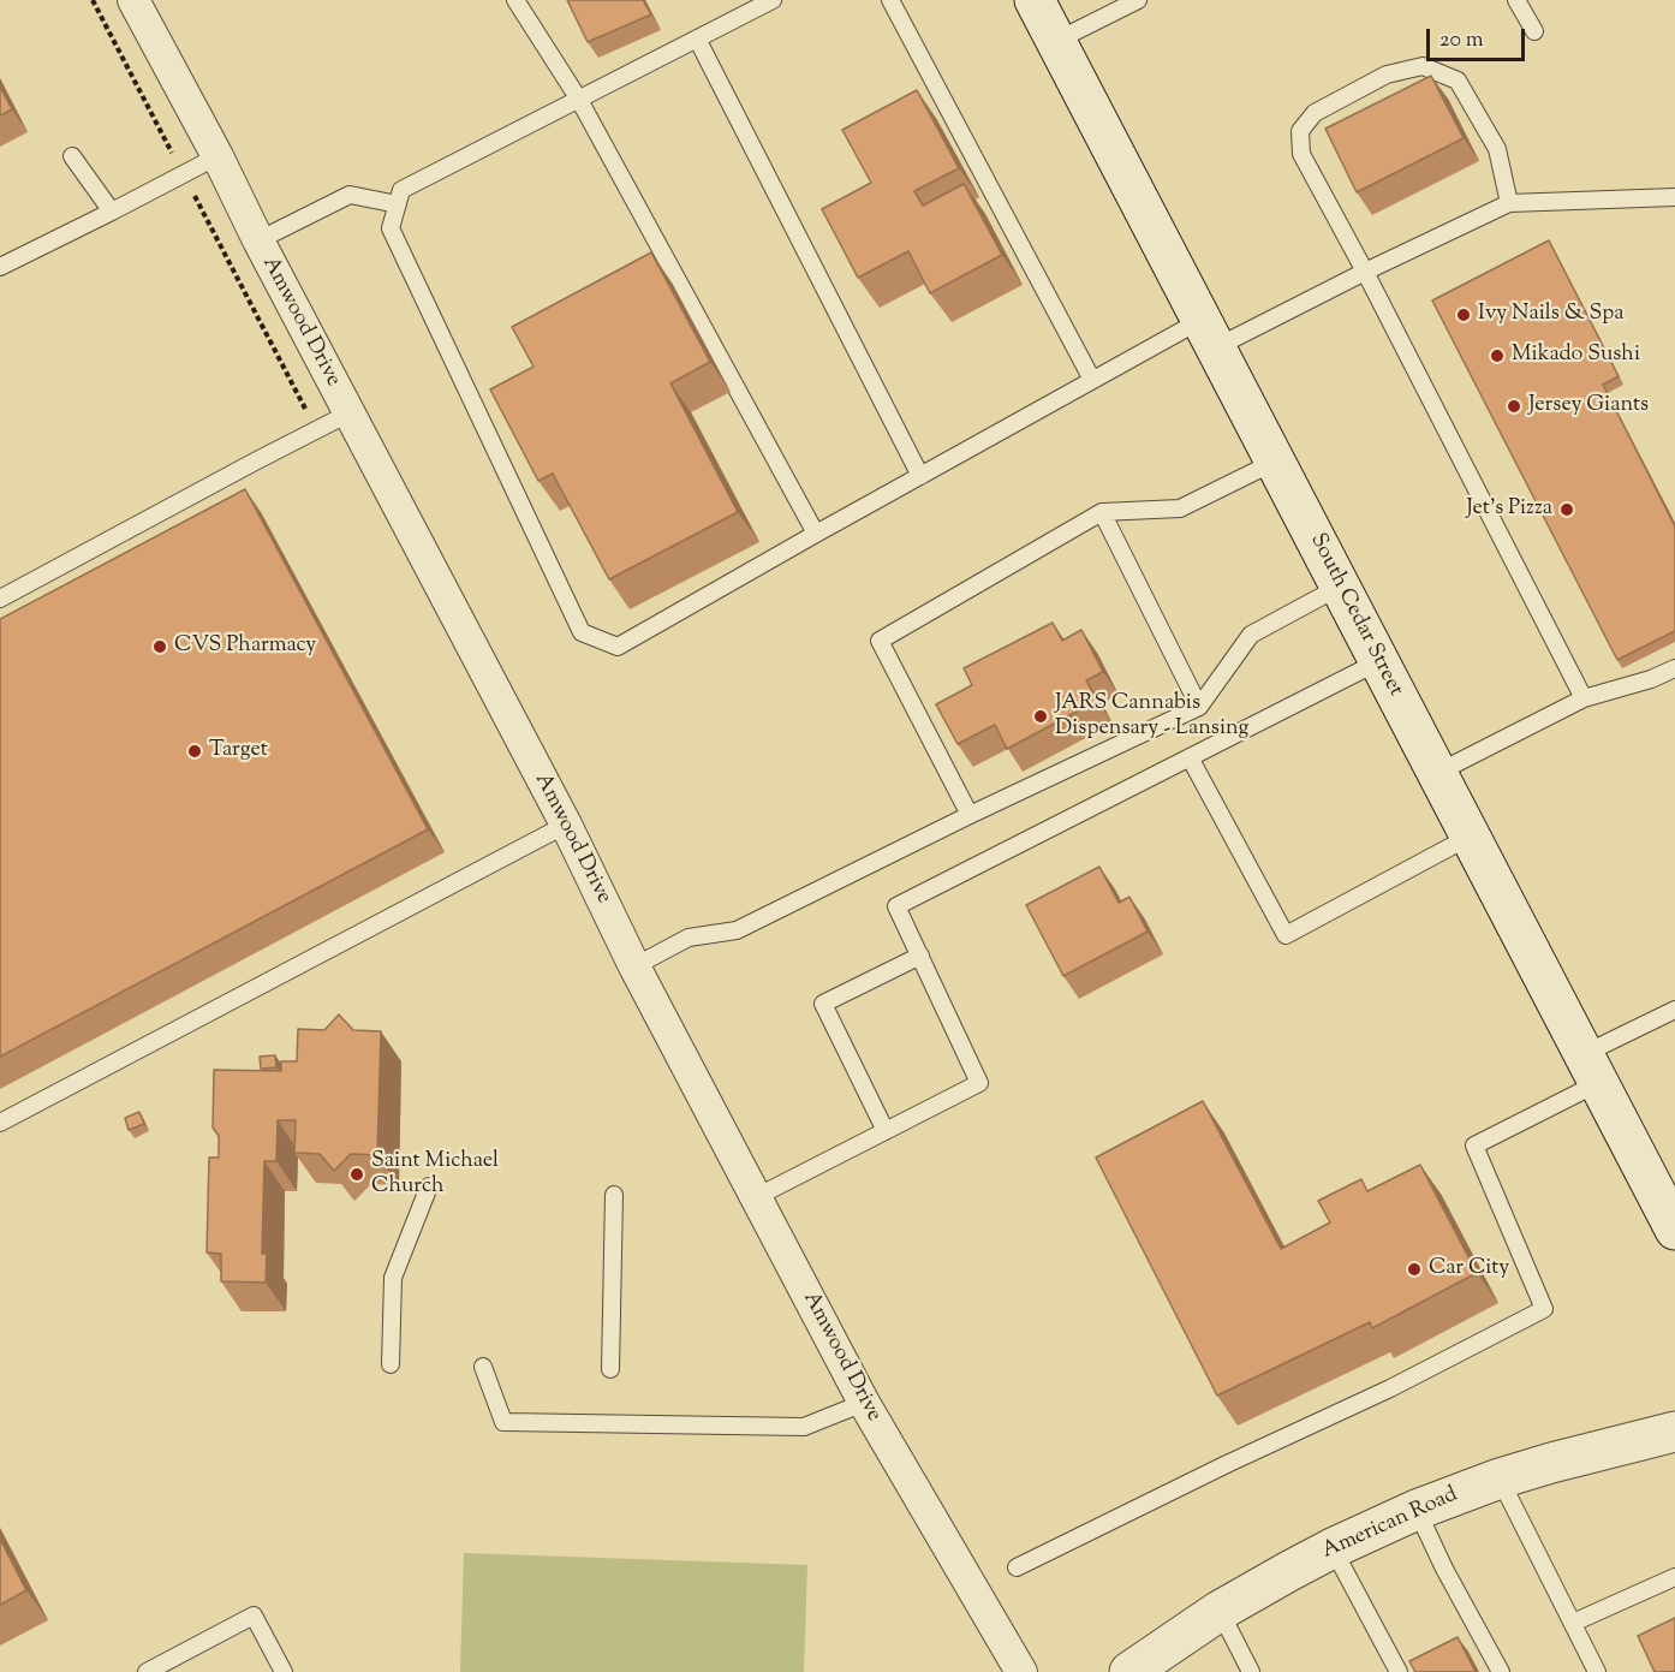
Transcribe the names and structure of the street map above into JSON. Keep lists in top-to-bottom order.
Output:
{
  "streets": {
    "main road": ["South Cedar Street", "American Road"],
    "street": ["Amwood Drive"]
  },
  "places": [
    "Ivy Nails & Spa",
    "Mikado Sushi",
    "Jersey Giants",
    "Jet's Pizza",
    "CVS Pharmacy",
    "JARS Cannabis Dispensary - Lansing",
    "Target",
    "Saint Michael Church",
    "Car City"
  ],
  "scale_bar": "20 m"
}
